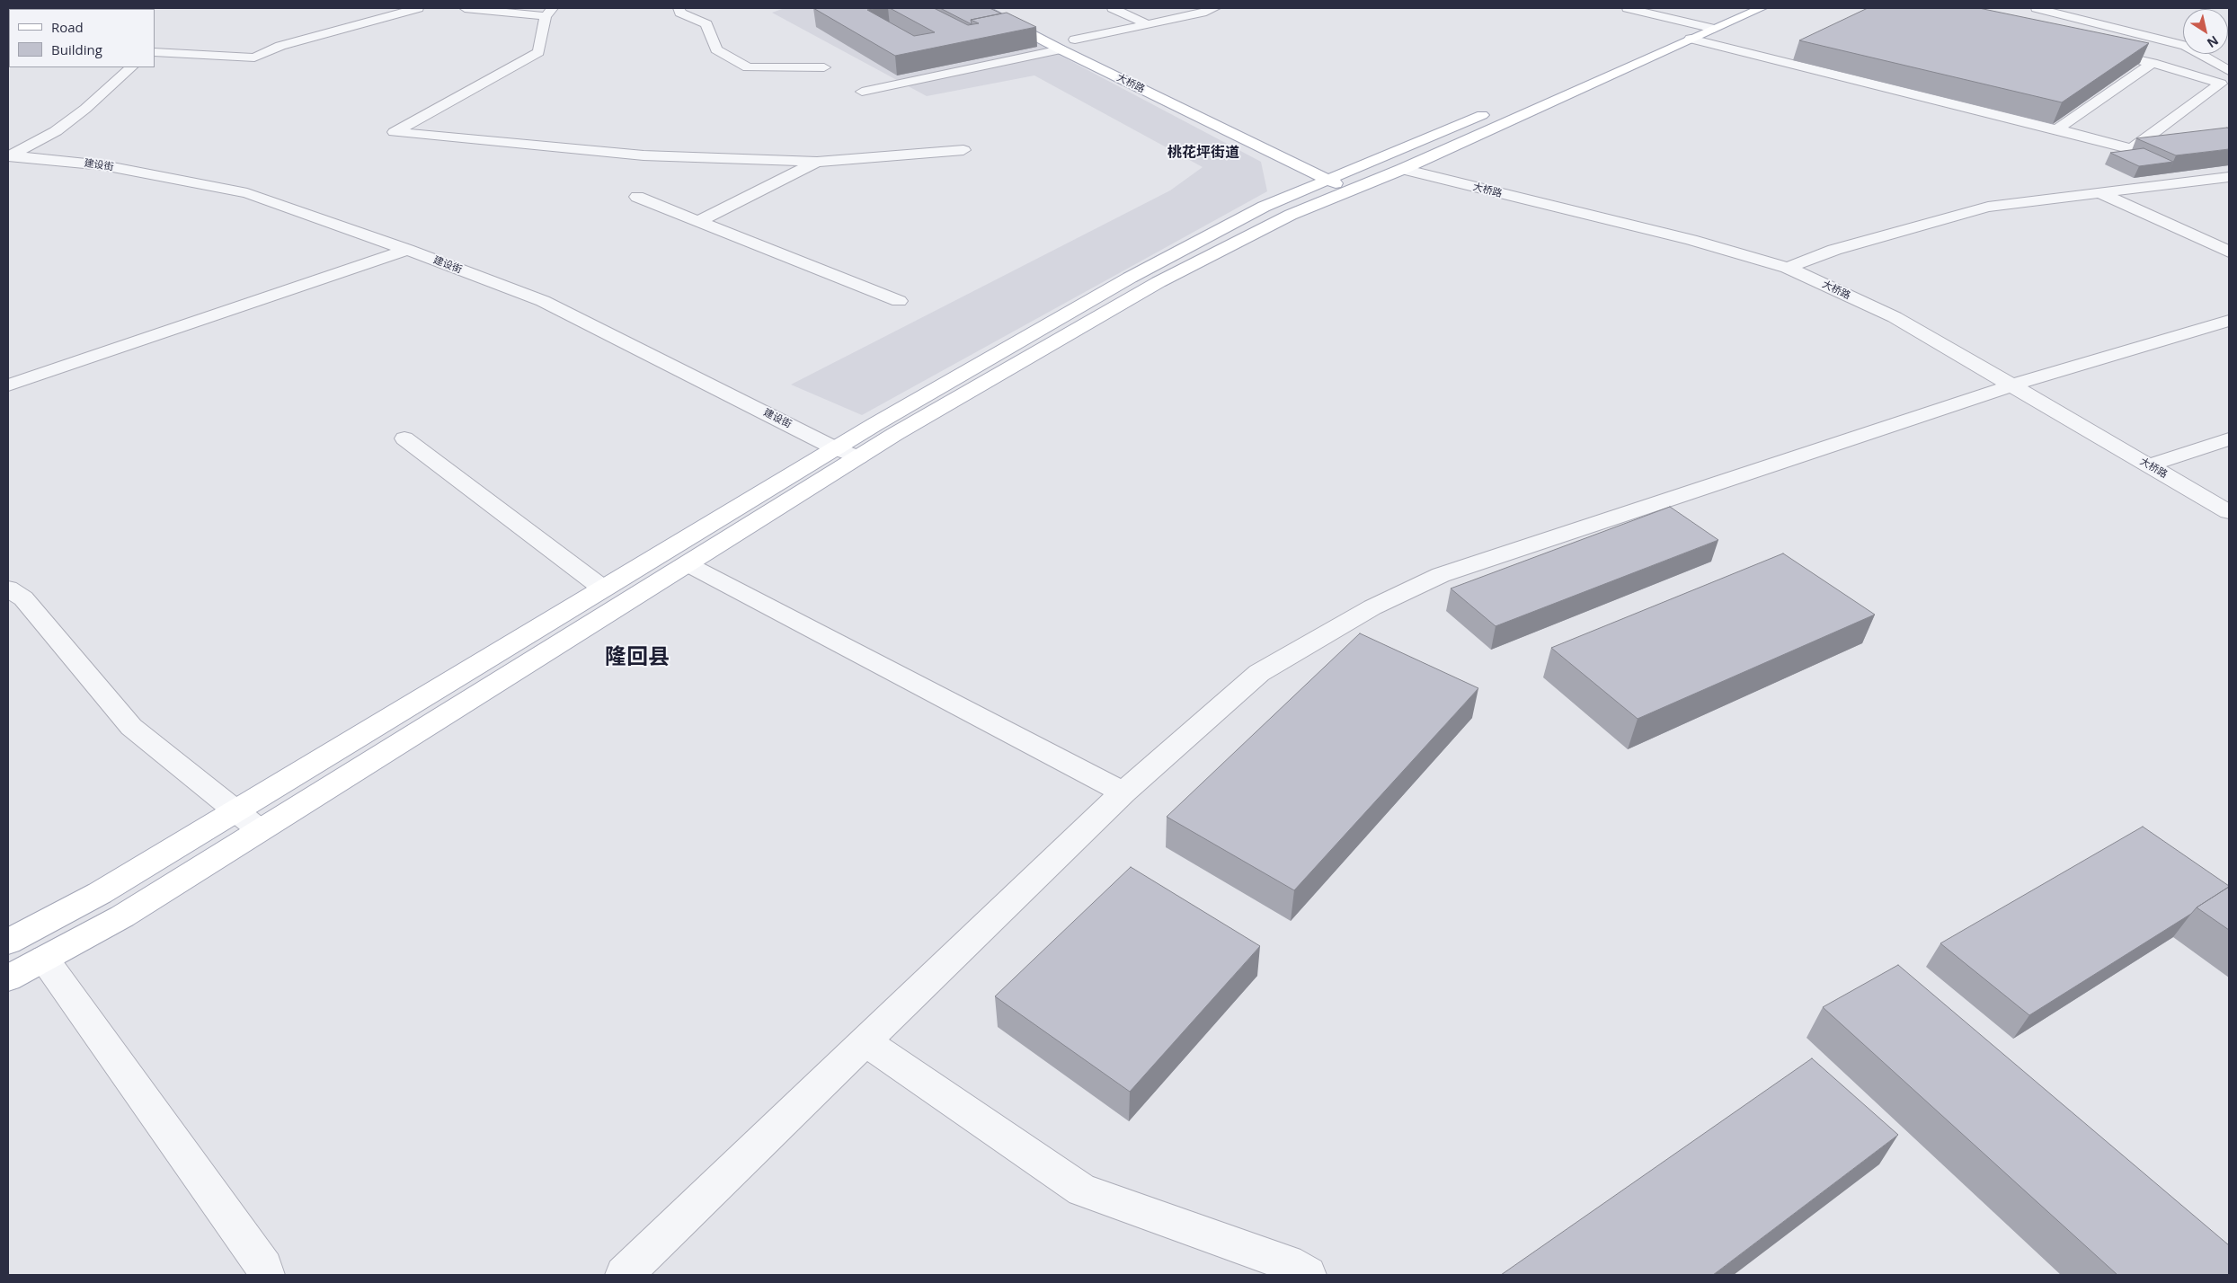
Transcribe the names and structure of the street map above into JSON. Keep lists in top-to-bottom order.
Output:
{
  "streets": {
    "main road": ["大桥路"],
    "street": ["建设街"]
  },
  "districts": ["桃花坪街道", "隆回县"],
  "legend": ["Road", "Building"],
  "north": "bottom right"
}
